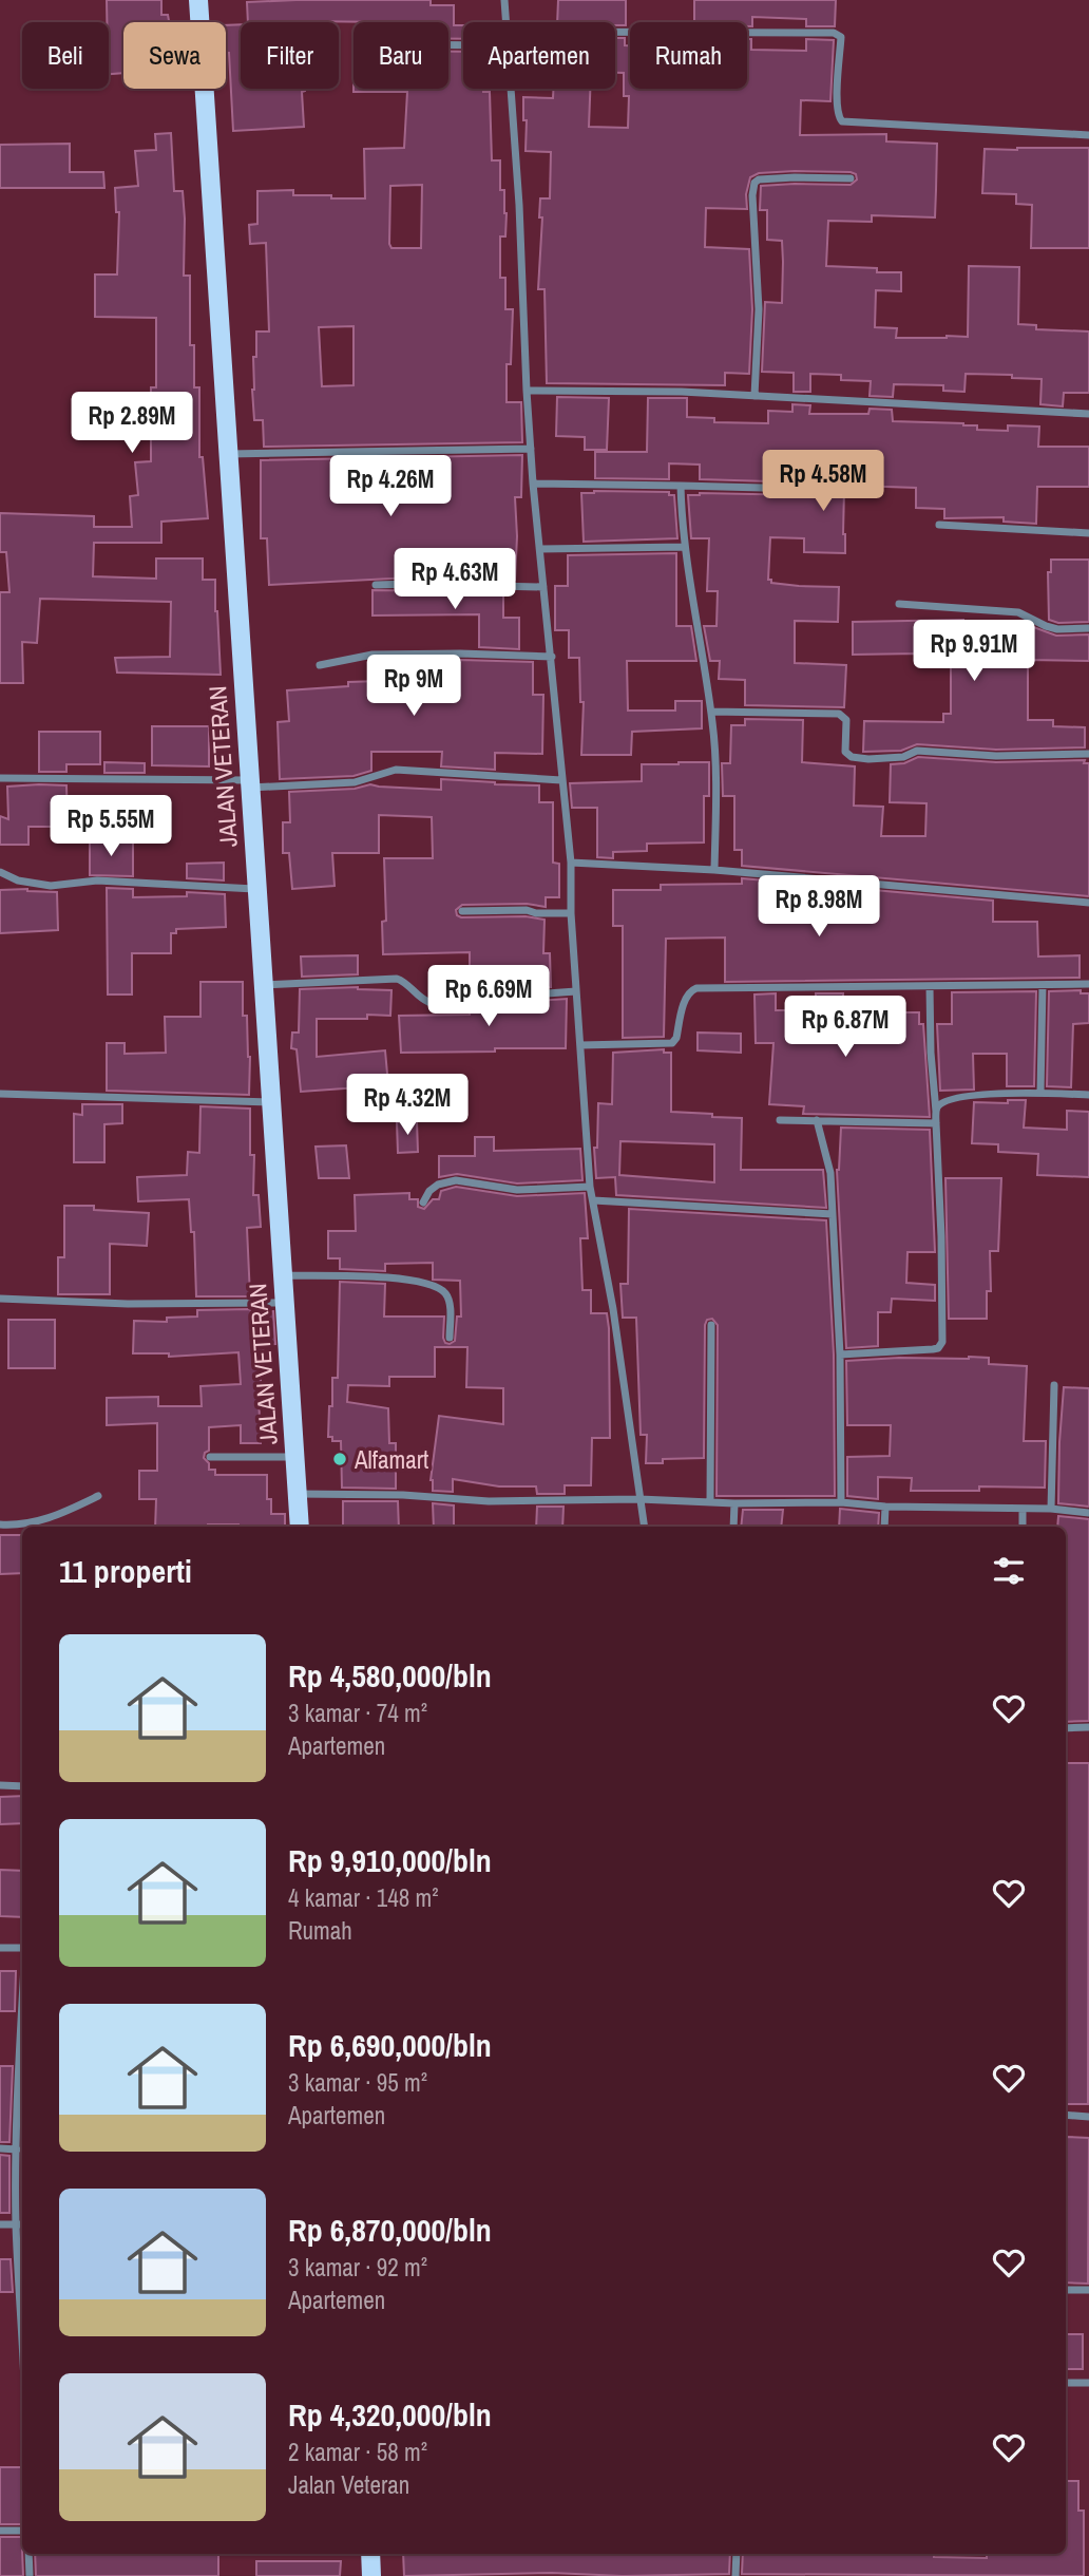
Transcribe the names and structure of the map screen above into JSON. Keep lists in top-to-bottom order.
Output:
{
  "streets": {
    "main road": ["JALAN VETERAN"]
  },
  "places": ["Alfamart"],
  "page": {
    "chip": [
      "Beli",
      "Sewa",
      "Filter",
      "Baru",
      "Apartemen",
      "Rumah"
    ],
    "price": [
      "Rp 2.89M",
      "Rp 4.58M",
      "Rp 4.26M",
      "Rp 4.63M",
      "Rp 9.91M",
      "Rp 9M",
      "Rp 5.55M",
      "Rp 8.98M",
      "Rp 6.69M",
      "Rp 6.87M",
      "Rp 4.32M"
    ],
    "heading": "11 properti",
    "list": [
      {
        "name": "Rp 4,580,000/bln",
        "note": "3 kamar · 74 m² · Apartemen"
      },
      {
        "name": "Rp 9,910,000/bln",
        "note": "4 kamar · 148 m² · Rumah"
      },
      {
        "name": "Rp 6,690,000/bln",
        "note": "3 kamar · 95 m² · Apartemen"
      },
      {
        "name": "Rp 6,870,000/bln",
        "note": "3 kamar · 92 m² · Apartemen"
      },
      {
        "name": "Rp 4,320,000/bln",
        "note": "2 kamar · 58 m² · Jalan Veteran"
      }
    ]
  }
}
